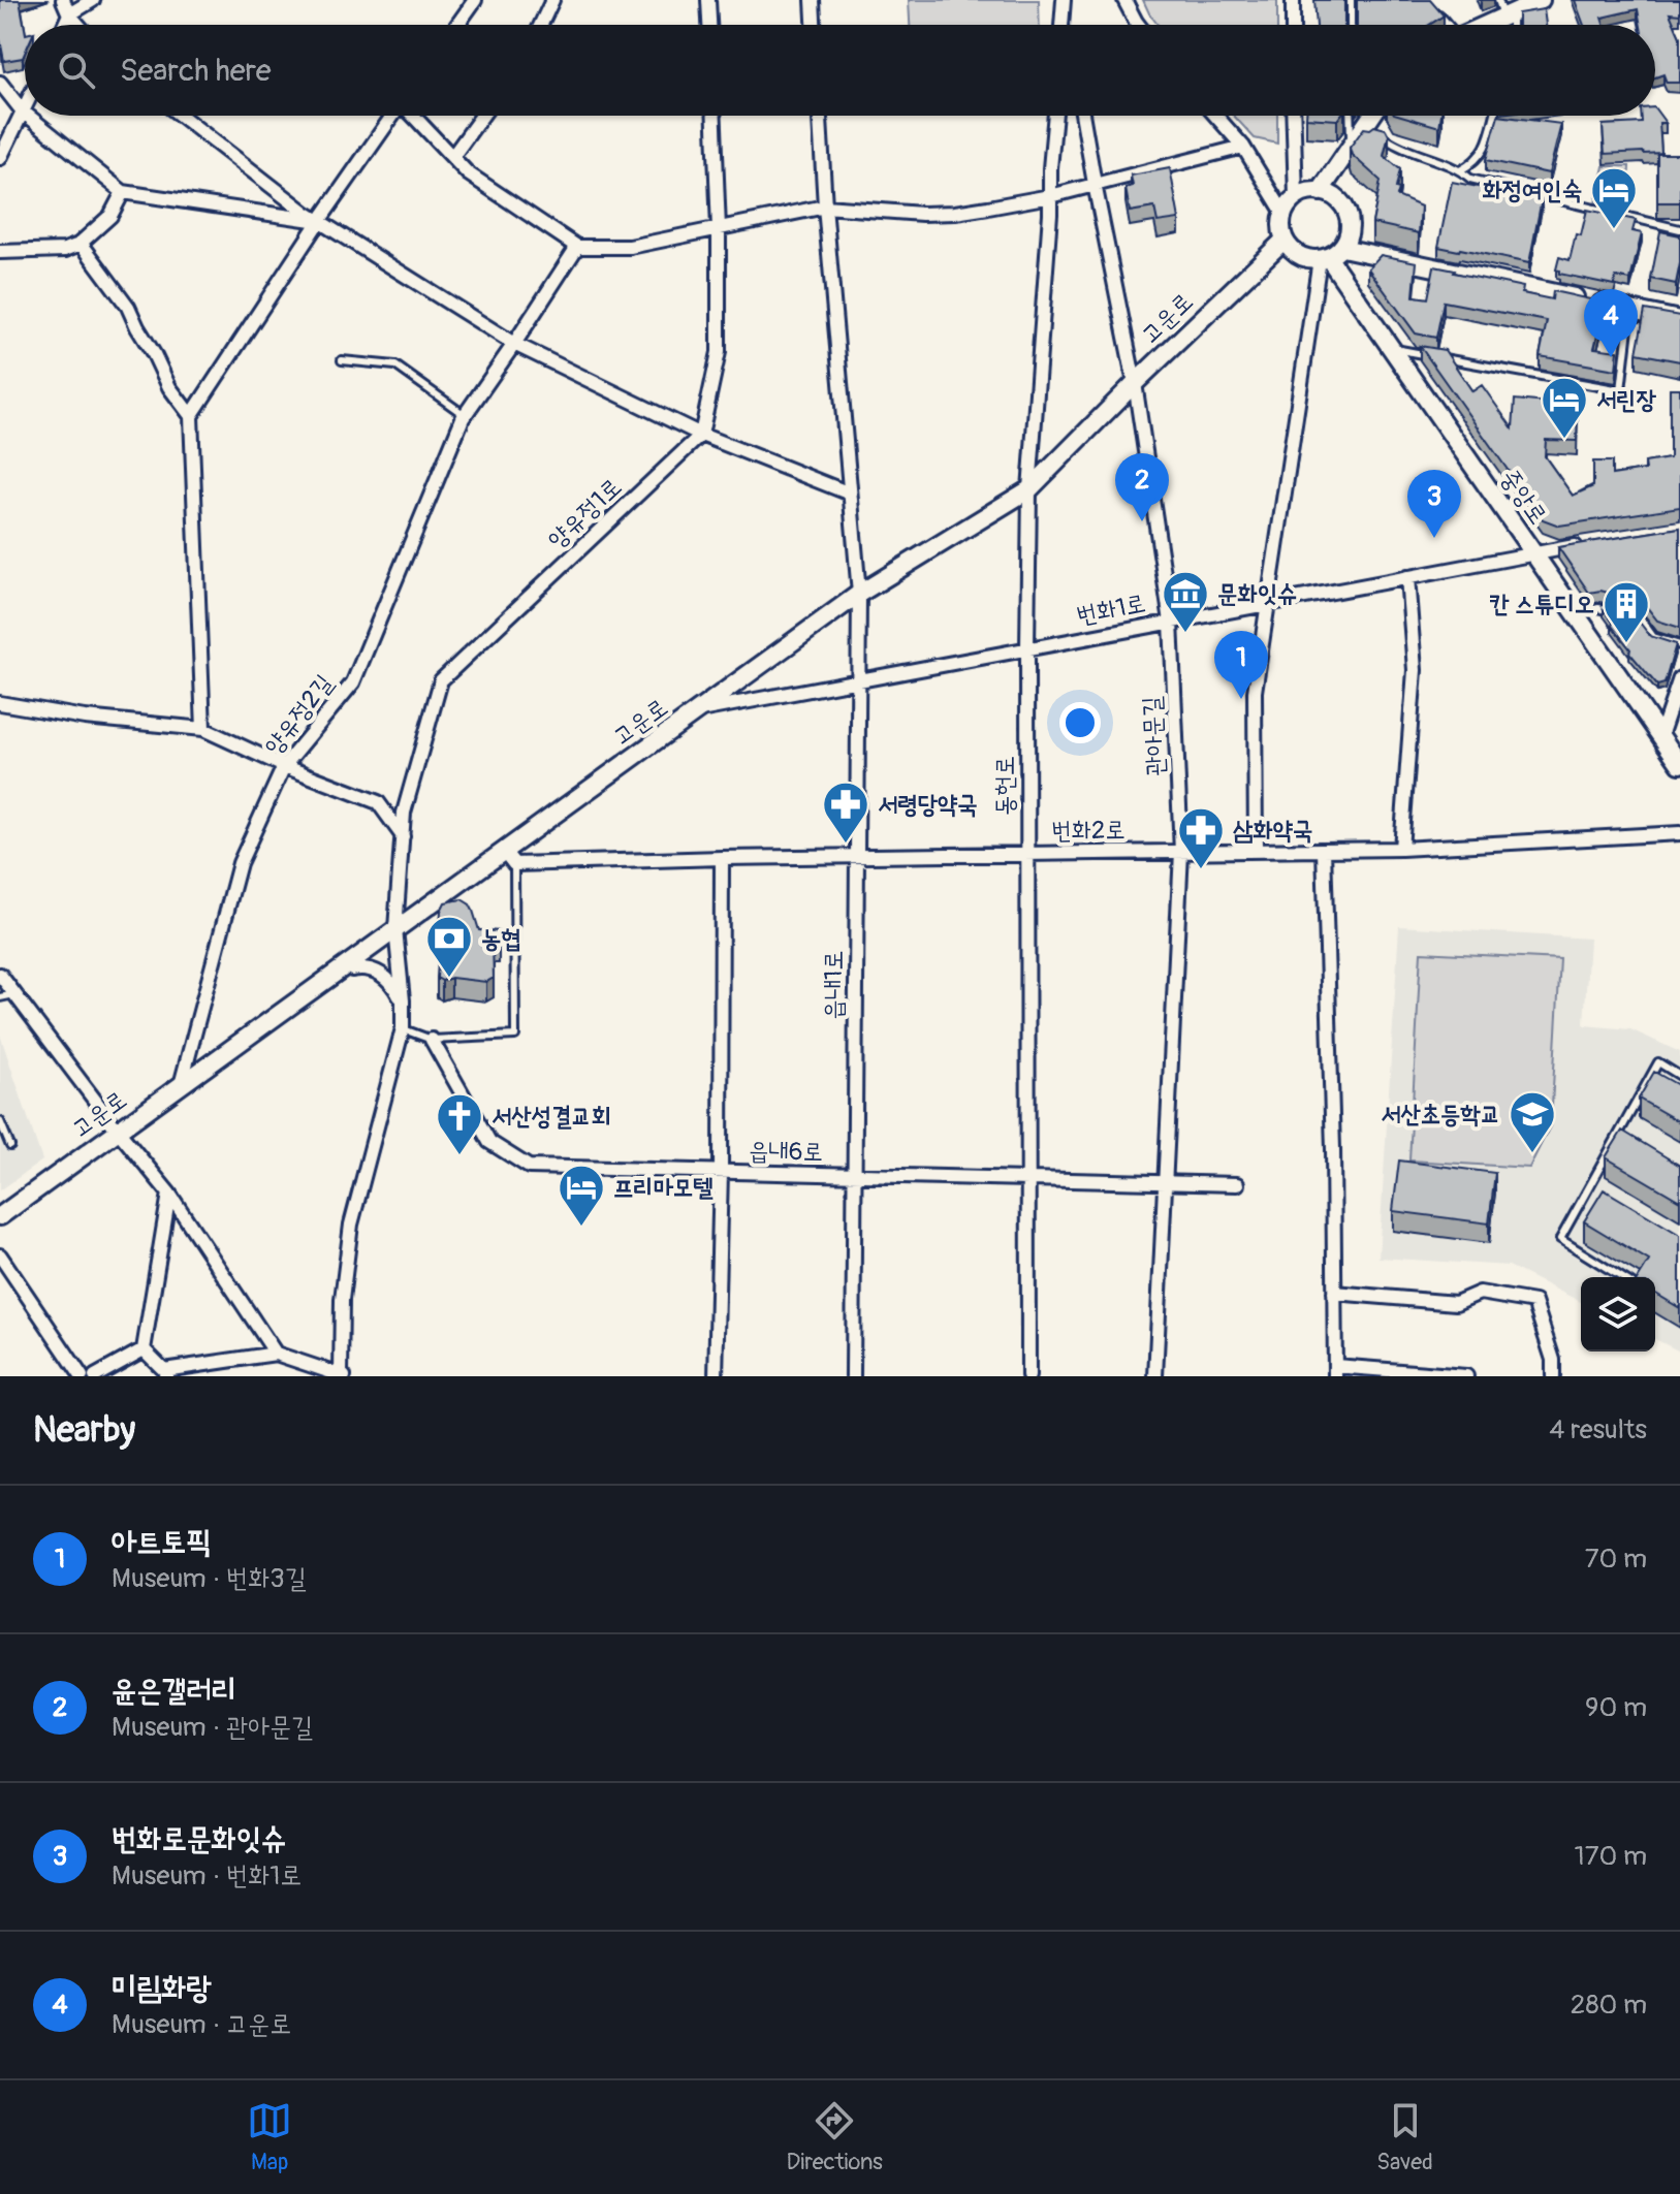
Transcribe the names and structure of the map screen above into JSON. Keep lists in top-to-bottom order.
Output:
{
  "streets": {
    "street": [
      "고운로",
      "중앙로",
      "양유정1로",
      "번화1로",
      "양유정2길",
      "관아문길",
      "동헌로",
      "번화2로",
      "읍내1로",
      "읍내6로"
    ]
  },
  "crossings": [
    ["고운로", "중앙로"],
    ["고운로", "양유정1로"],
    ["고운로", "번화1로"],
    ["고운로", "양유정2길"],
    ["고운로", "관아문길"],
    ["고운로", "동헌로"],
    ["고운로", "번화2로"],
    ["고운로", "읍내1로"],
    ["중앙로", "번화1로"],
    ["번화1로", "관아문길"],
    ["번화1로", "동헌로"],
    ["번화1로", "읍내1로"],
    ["관아문길", "번화2로"],
    ["관아문길", "읍내6로"],
    ["동헌로", "번화2로"],
    ["동헌로", "읍내6로"],
    ["번화2로", "읍내1로"],
    ["읍내1로", "읍내6로"]
  ],
  "places": {
    "hotel": ["화정여인숙", "서린장", "프리마모텔"],
    "museum": ["문화잇슈"],
    "building": ["칸 스튜디오"],
    "pharmacy": ["서령당약국", "삼화약국"],
    "bank": ["농협"],
    "school or university": ["서산초등학교"],
    "church": ["서산성결교회"]
  },
  "page": {
    "search": "Search here",
    "pins": [
      "4",
      "2",
      "3",
      "1"
    ],
    "heading": ["Nearby", "4 results"],
    "list": [
      {
        "mark": "1",
        "name": "아트토픽",
        "note": "Museum · 번화3길",
        "value": "70 m"
      },
      {
        "mark": "2",
        "name": "윤은갤러리",
        "note": "Museum · 관아문길",
        "value": "90 m"
      },
      {
        "mark": "3",
        "name": "번화로문화잇슈",
        "note": "Museum · 번화1로",
        "value": "170 m"
      },
      {
        "mark": "4",
        "name": "미림화랑",
        "note": "Museum · 고운로",
        "value": "280 m"
      }
    ],
    "nav": ["Map", "Directions", "Saved"]
  }
}
